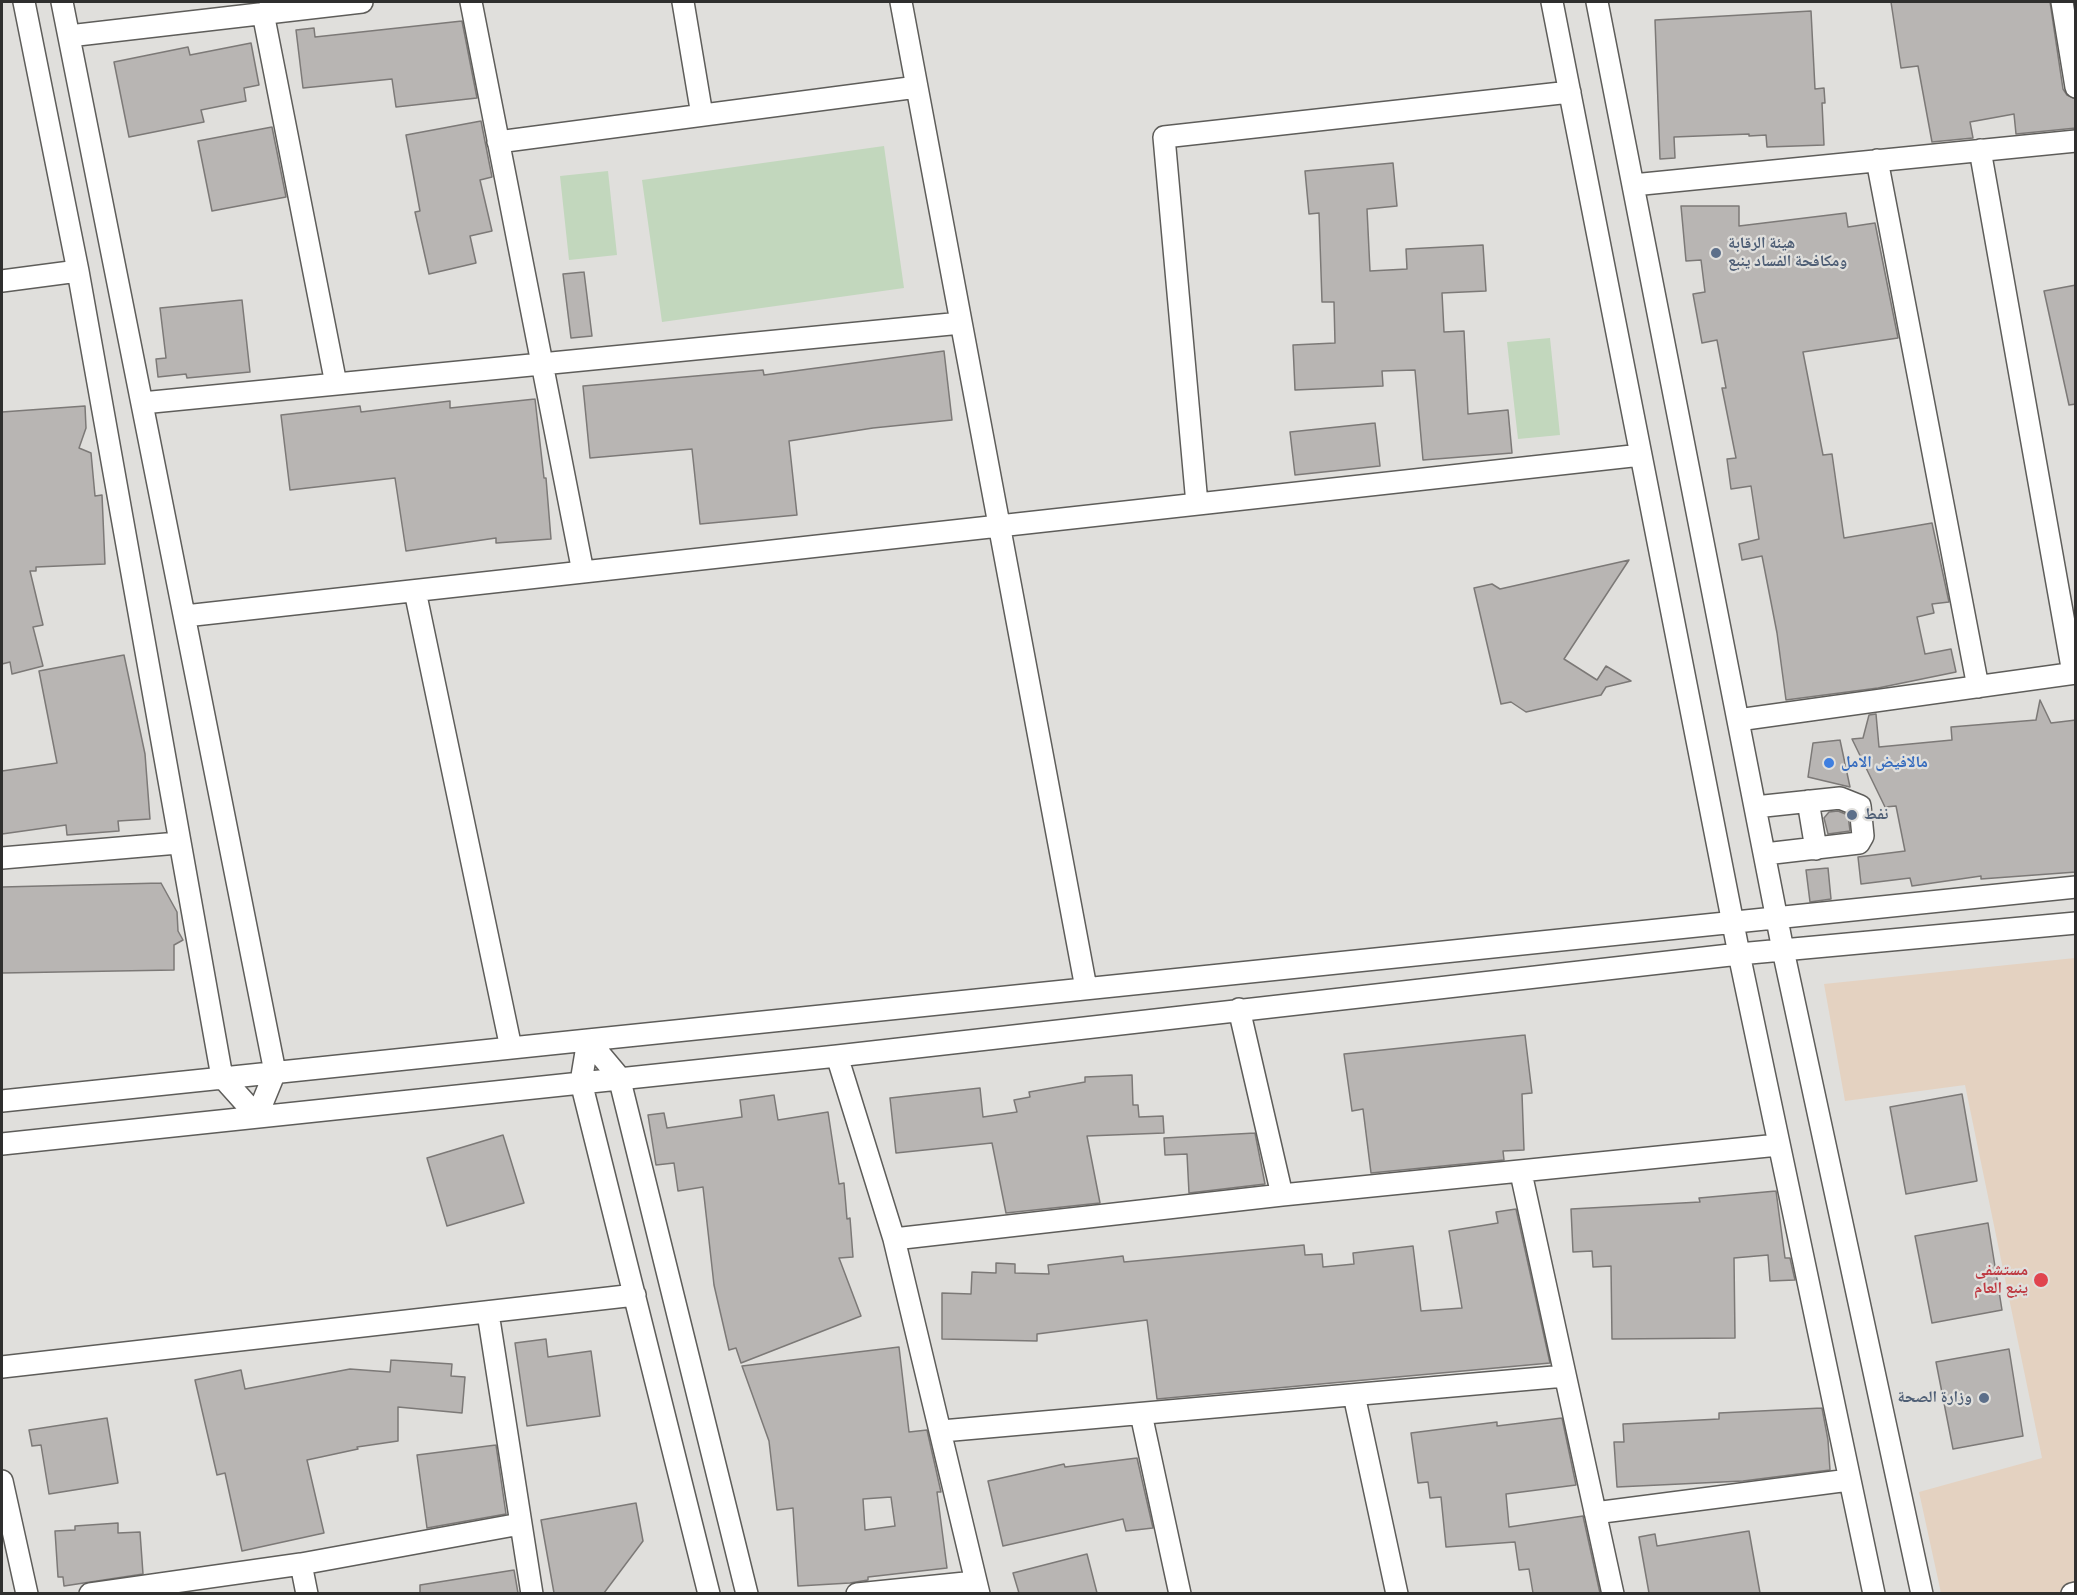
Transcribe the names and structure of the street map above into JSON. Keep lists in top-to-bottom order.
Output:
{
  "places": [
    "هيئة الرقابة ومكافحة الفساد ينبع",
    "مالافيض الامل",
    "نفط",
    "مستشفى ينبع العام",
    "وزارة الصحة"
  ]
}
